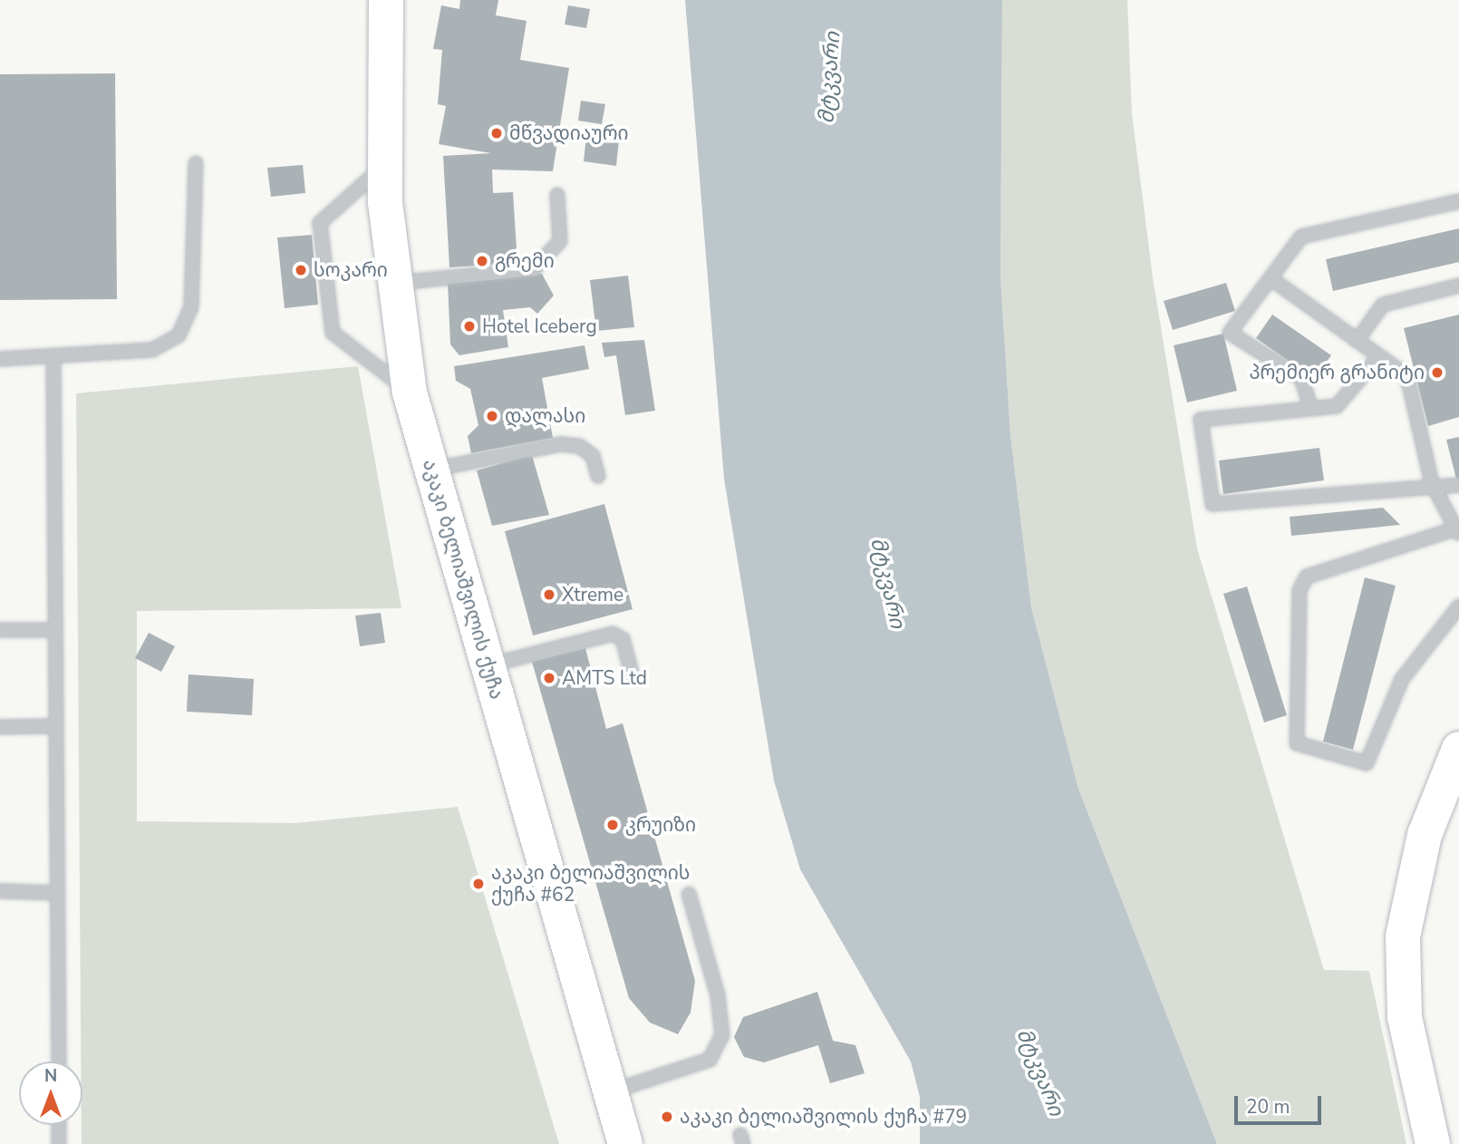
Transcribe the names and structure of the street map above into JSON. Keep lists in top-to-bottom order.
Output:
{
  "streets": {
    "main road": ["აკაკი ბელიაშვილის ქუჩა"]
  },
  "water": ["მტკვარი"],
  "places": [
    "მწვადიაური",
    "გრემი",
    "სოკარი",
    "Hotel Iceberg",
    "პრემიერ გრანიტი",
    "დალასი",
    "Xtreme",
    "AMTS Ltd",
    "კრუიზი",
    "აკაკი ბელიაშვილის ქუჩა #62",
    "აკაკი ბელიაშვილის ქუჩა #79"
  ],
  "scale_bar": "20 m",
  "north": "top"
}
